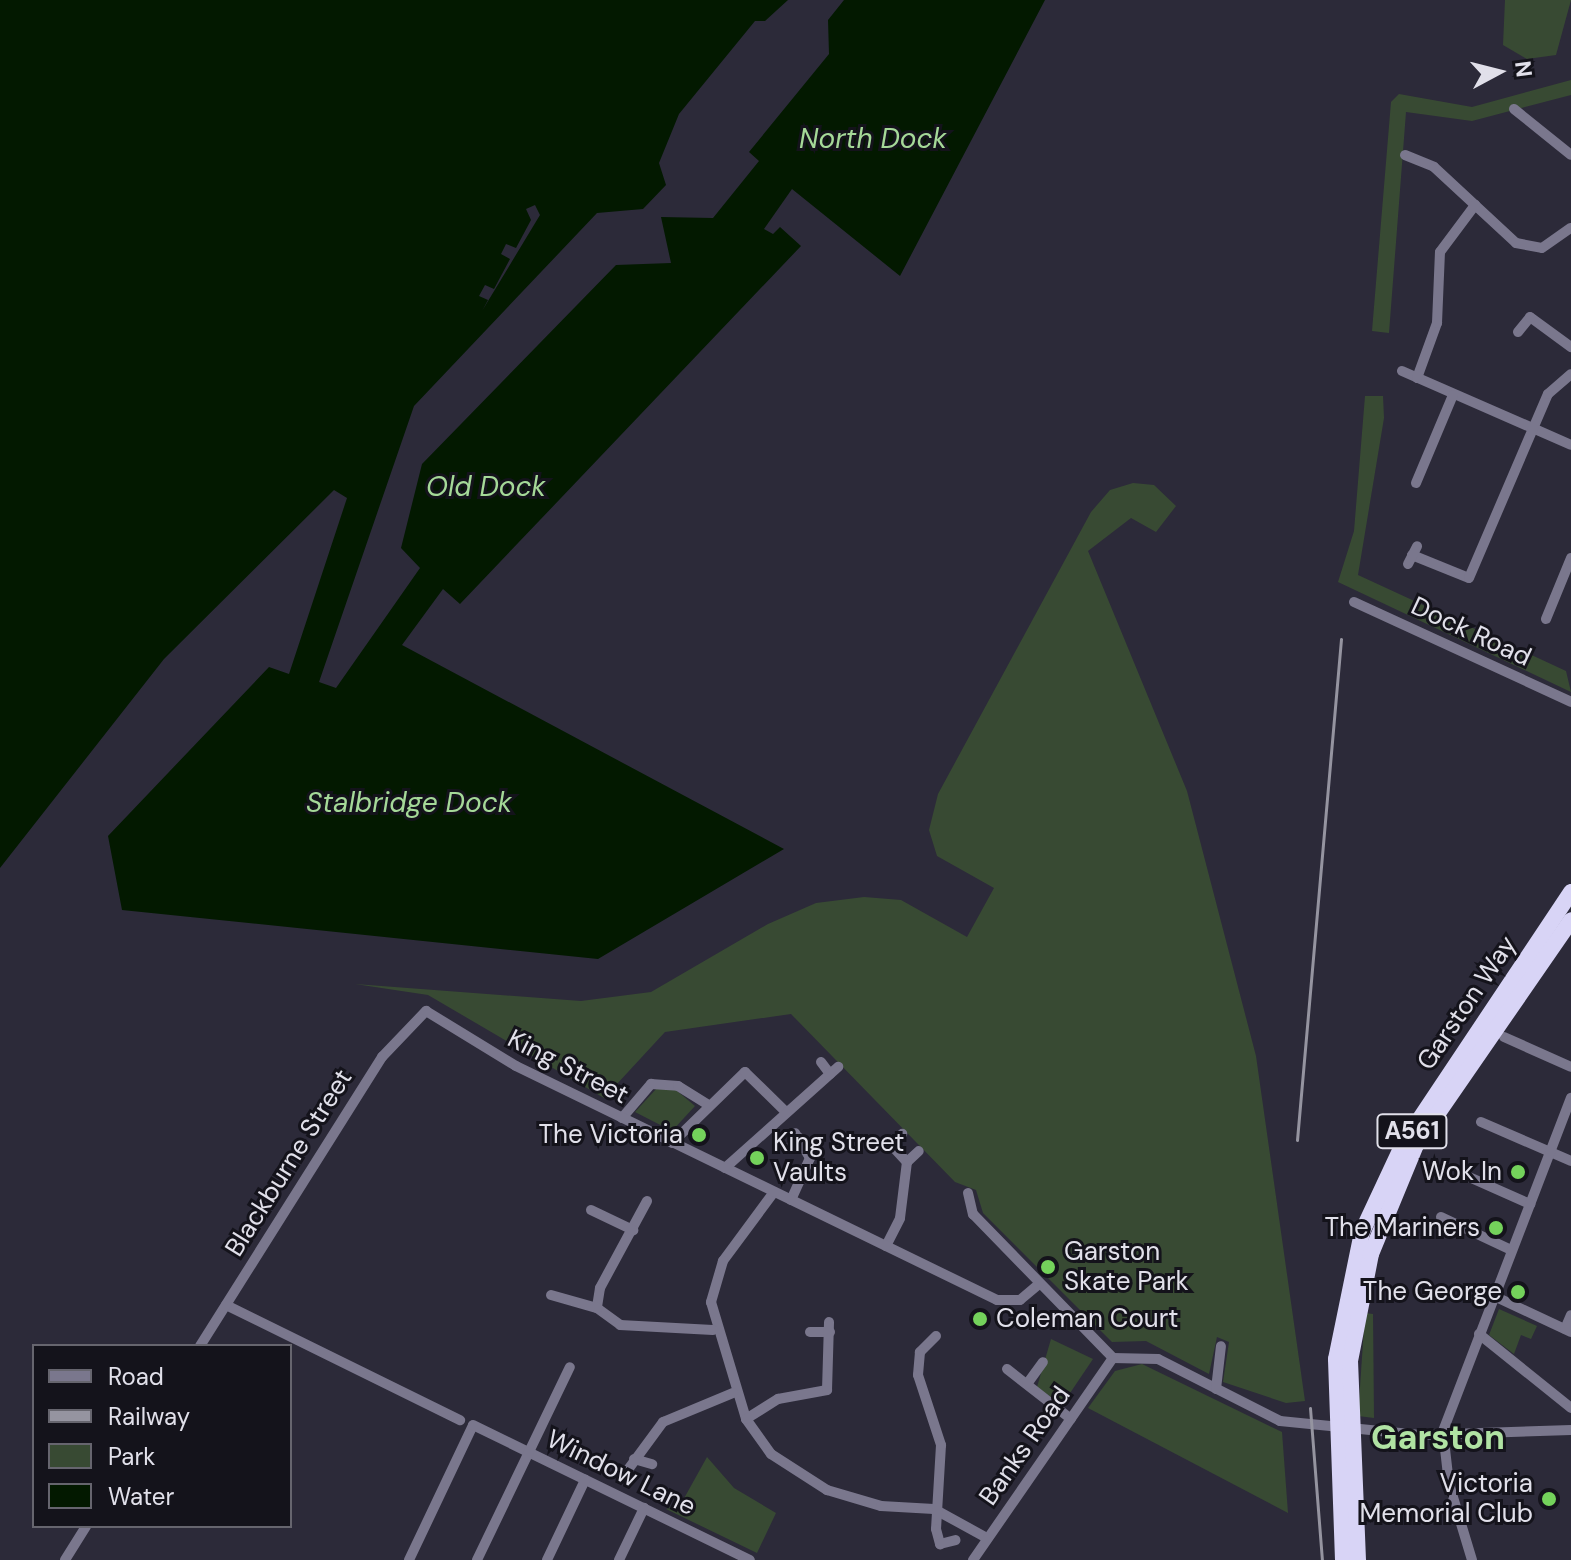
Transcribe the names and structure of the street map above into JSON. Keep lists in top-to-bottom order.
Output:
{
  "streets": {
    "highway": ["Garston Way", "A561"],
    "street": [
      "Dock Road",
      "King Street",
      "Blackburne Street",
      "Banks Road",
      "Window Lane"
    ]
  },
  "crossings": [
    ["King Street", "Blackburne Street"]
  ],
  "districts": ["Garston"],
  "water": ["North Dock", "Old Dock", "Stalbridge Dock"],
  "places": [
    "The Victoria",
    "King Street Vaults",
    "Wok In",
    "The Mariners",
    "Garston Skate Park",
    "The George",
    "Coleman Court",
    "Victoria Memorial Club"
  ],
  "legend": [
    "Road",
    "Railway",
    "Park",
    "Water"
  ],
  "north": "right"
}
